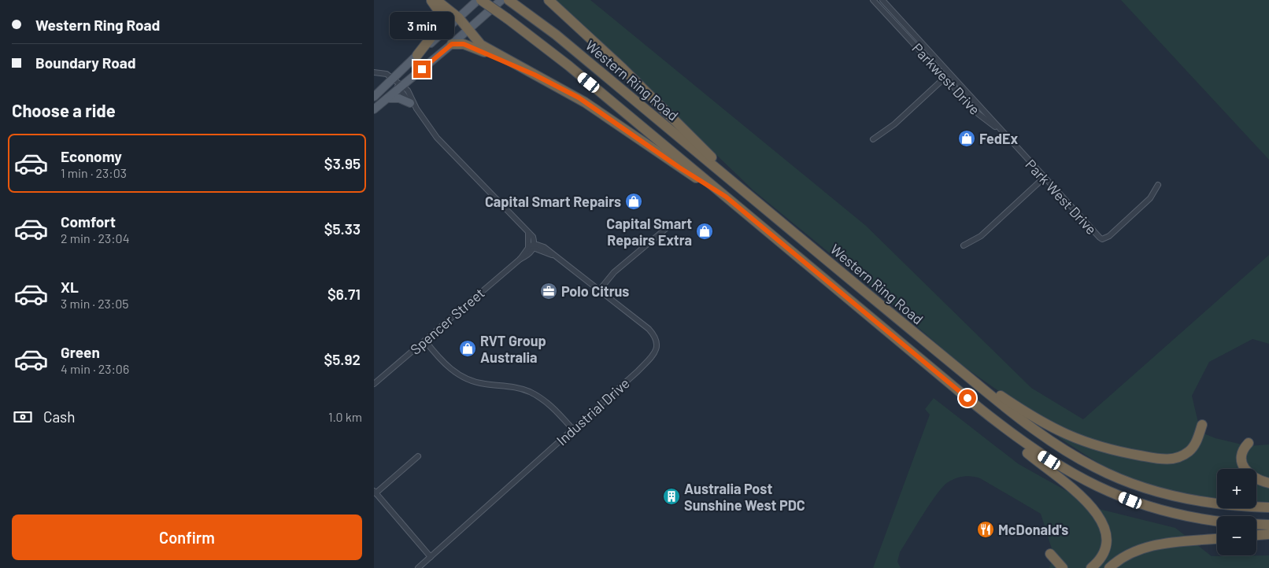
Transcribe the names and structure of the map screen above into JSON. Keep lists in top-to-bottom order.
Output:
{
  "streets": {
    "highway": ["Western Ring Road"],
    "street": [
      "Parkwest Drive",
      "Park West Drive",
      "Spencer Street",
      "Industrial Drive"
    ]
  },
  "crossings": [
    ["Parkwest Drive", "Park West Drive"],
    ["Spencer Street", "Industrial Drive"]
  ],
  "places": {
    "shop": [
      "FedEx",
      "Capital Smart Repairs",
      "Capital Smart Repairs Extra",
      "RVT Group Australia"
    ],
    "office": ["Polo Citrus"],
    "building": ["Australia Post Sunshine West PDC"],
    "restaurant": ["McDonald's"]
  },
  "page": {
    "banner": ["Western Ring Road", "Boundary Road"],
    "bubble": "3 min",
    "heading": "Choose a ride",
    "list": [
      {
        "name": "Economy",
        "note": "1 min · 23:03",
        "value": "$3.95"
      },
      {
        "name": "Comfort",
        "note": "2 min · 23:04",
        "value": "$5.33"
      },
      {
        "name": "XL",
        "note": "3 min · 23:05",
        "value": "$6.71"
      },
      {
        "name": "Green",
        "note": "4 min · 23:06",
        "value": "$5.92"
      }
    ],
    "pay": ["Cash", "1.0 km"],
    "map_buttons": ["+", "−"],
    "buttons": "Confirm"
  }
}
